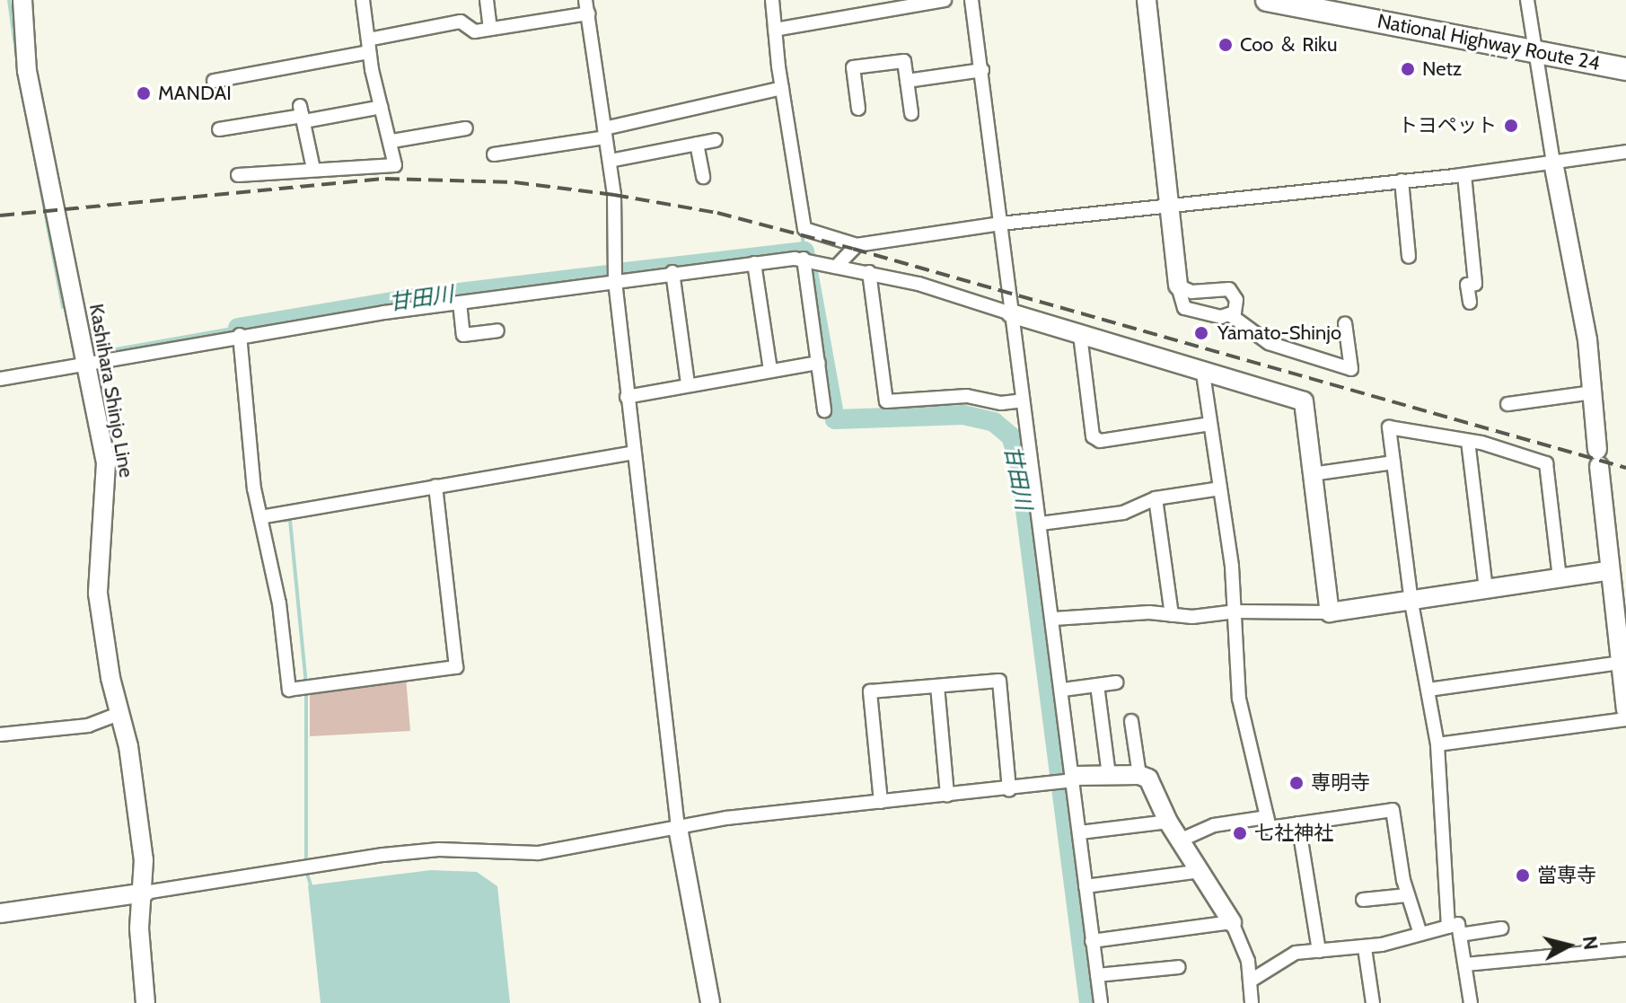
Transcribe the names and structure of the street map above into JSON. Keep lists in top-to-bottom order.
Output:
{
  "streets": {
    "highway": ["National Highway Route 24"],
    "street": ["Kashihara Shinjo Line"]
  },
  "water": ["甘田川"],
  "places": [
    "Coo ＆ Riku",
    "Netz",
    "MANDAI",
    "トヨペット",
    "Yamato-Shinjo",
    "専明寺",
    "七社神社",
    "當専寺"
  ],
  "north": "right"
}
